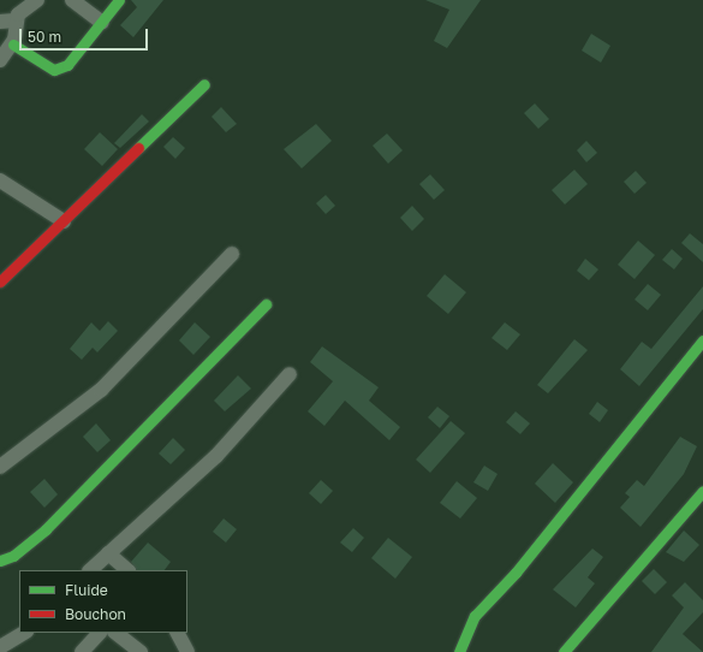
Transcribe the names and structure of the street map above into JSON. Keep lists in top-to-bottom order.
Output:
{
  "legend": ["Fluide", "Bouchon"],
  "scale_bar": "50 m"
}
